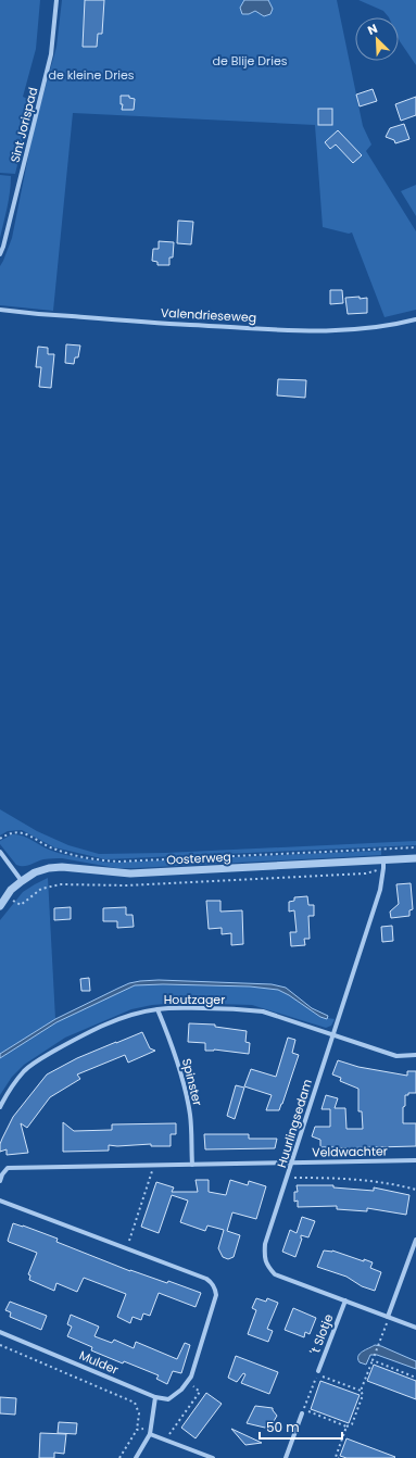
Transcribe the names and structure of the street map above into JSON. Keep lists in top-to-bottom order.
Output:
{
  "streets": {
    "street": [
      "Sint Jorispad",
      "Valendrieseweg",
      "Oosterweg",
      "Houtzager",
      "Spinster",
      "Huurlingsedam",
      "Veldwachter",
      "'t Slotje",
      "Mulder"
    ]
  },
  "crossings": [
    ["Oosterweg", "Huurlingsedam"],
    ["Houtzager", "Spinster"],
    ["Houtzager", "Huurlingsedam"],
    ["Spinster", "Veldwachter"],
    ["Huurlingsedam", "Veldwachter"],
    ["Huurlingsedam", "'t Slotje"]
  ],
  "parks": ["de Blije Dries", "de kleine Dries"],
  "scale_bar": "50 m",
  "north": "top left"
}
